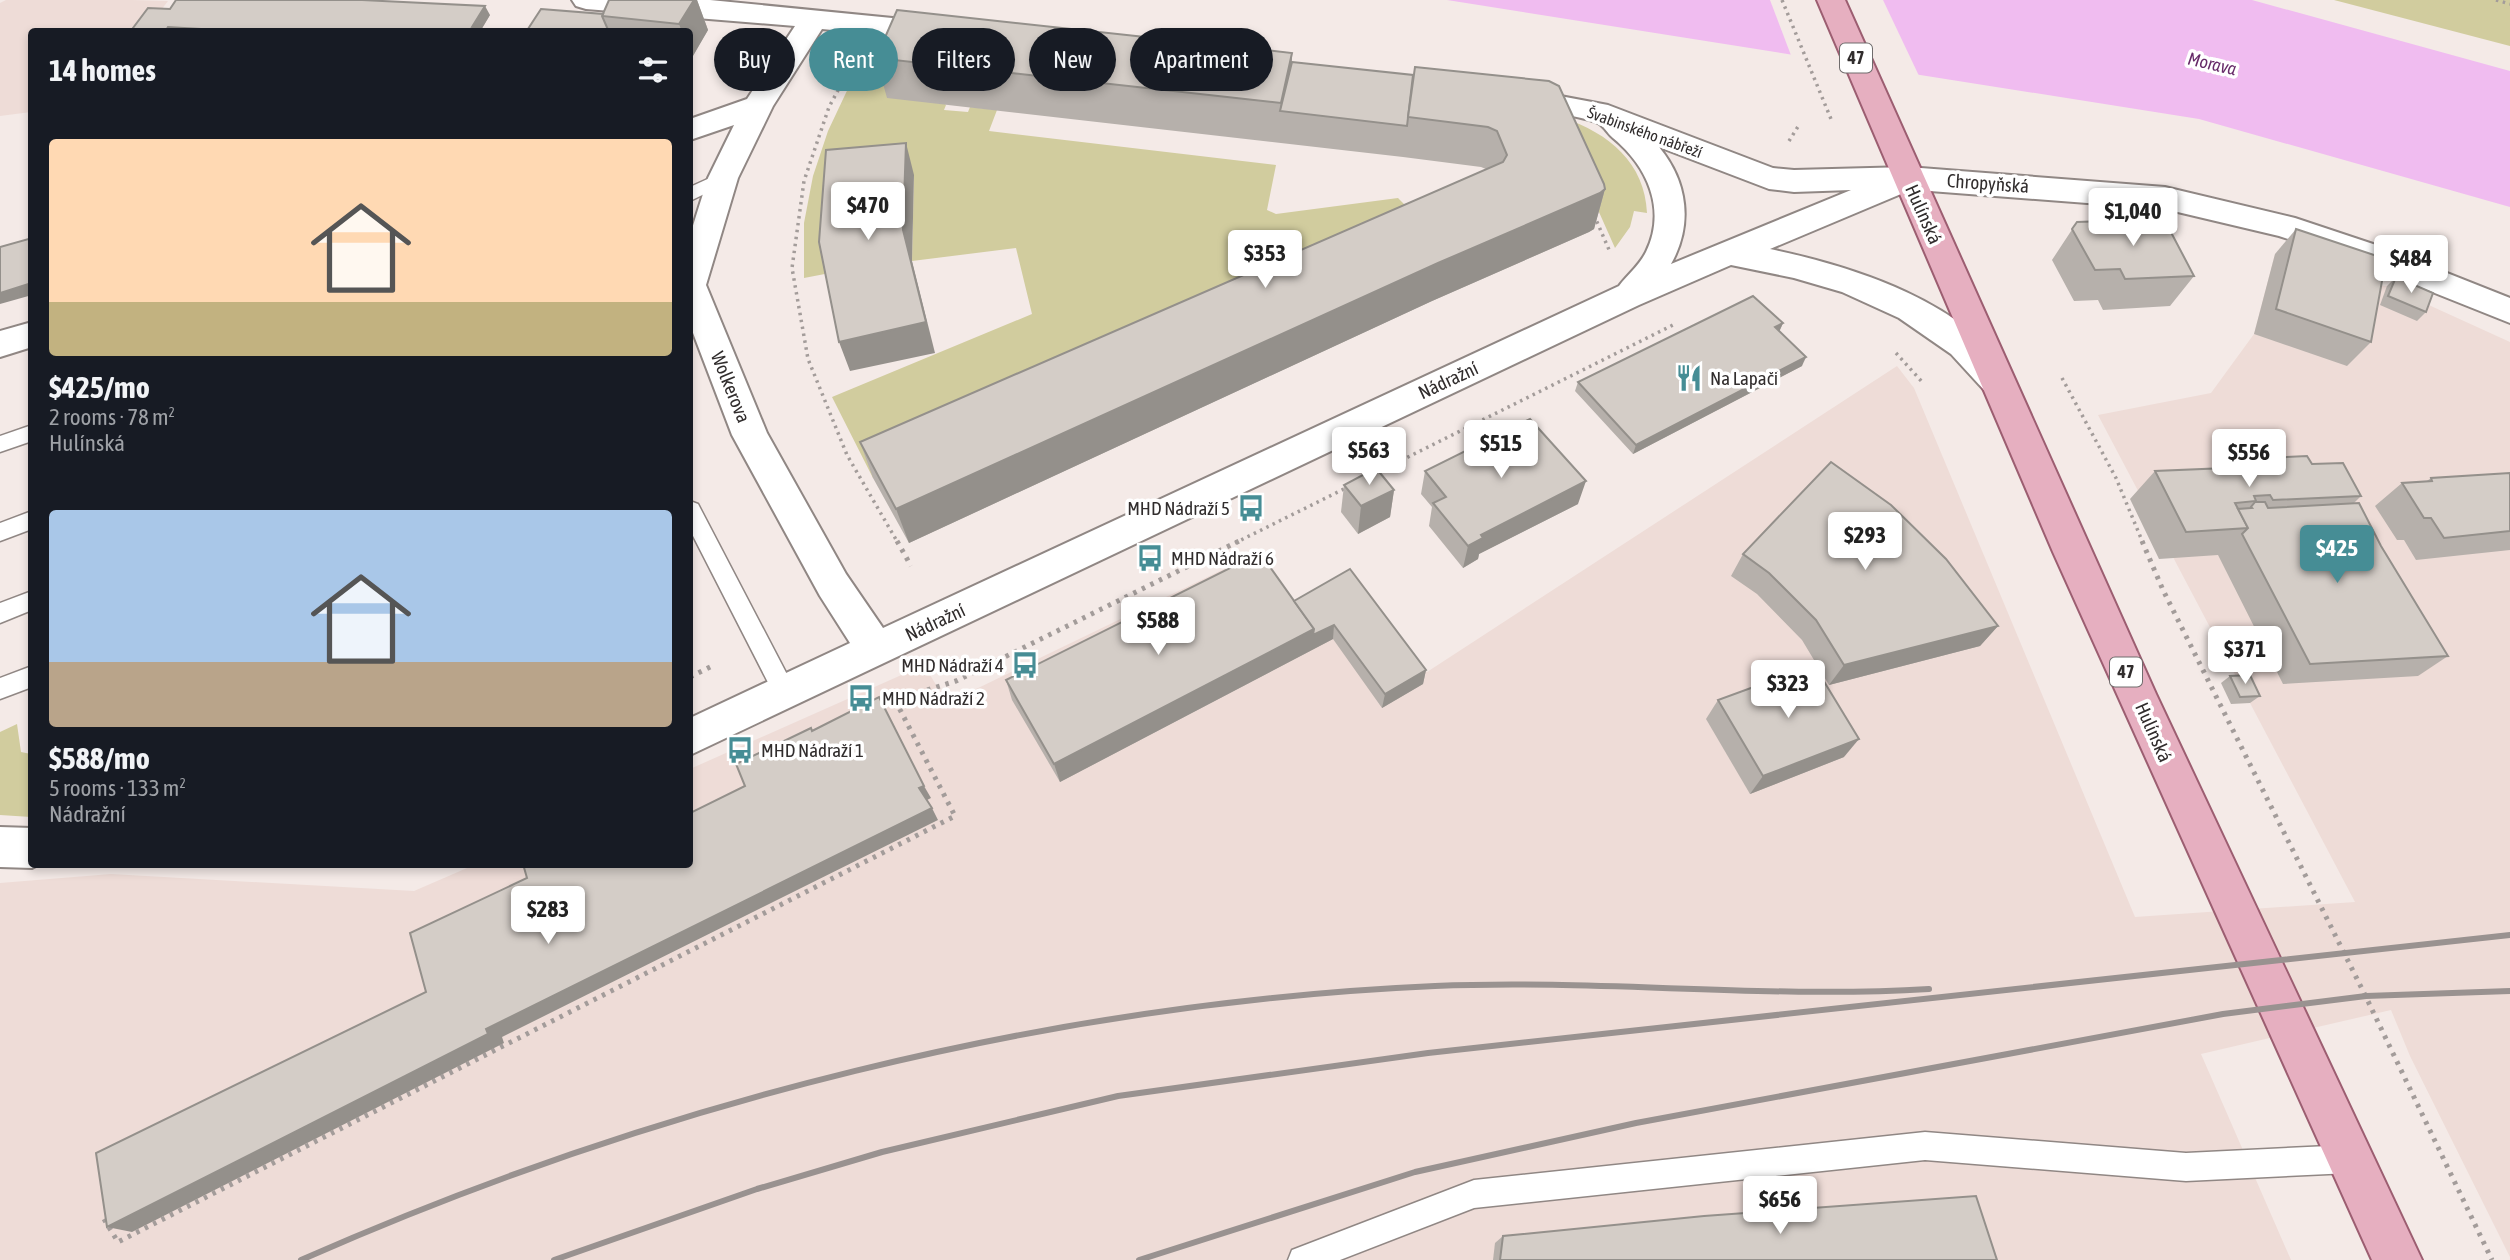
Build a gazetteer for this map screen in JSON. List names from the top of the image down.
{
  "streets": {
    "main road": ["47", "Hulínská"],
    "street": [
      "Švabinského nábřeží",
      "Chropyňská",
      "Nádražní",
      "Wolkerova"
    ]
  },
  "crossings": [
    ["Švabinského nábřeží", "Chropyňská"],
    ["Švabinského nábřeží", "Hulínská"],
    ["Švabinského nábřeží", "Nádražní"],
    ["Chropyňská", "Hulínská"],
    ["Chropyňská", "Nádražní"],
    ["Hulínská", "Nádražní"],
    ["Nádražní", "Wolkerova"]
  ],
  "water": ["Morava"],
  "places": {
    "restaurant": ["Na Lapači"],
    "bus stop": [
      "MHD Nádraží 5",
      "MHD Nádraží 6",
      "MHD Nádraží 4",
      "MHD Nádraží 2",
      "MHD Nádraží 1"
    ]
  },
  "page": {
    "chip": [
      "Buy",
      "Rent",
      "Filters",
      "New",
      "Apartment"
    ],
    "heading": "14 homes",
    "list": [
      {
        "name": "$425/mo",
        "note": "2 rooms · 78 m² · Hulínská"
      },
      {
        "name": "$588/mo",
        "note": "5 rooms · 133 m² · Nádražní"
      }
    ],
    "price": [
      "$470",
      "$1,040",
      "$353",
      "$484",
      "$515",
      "$563",
      "$556",
      "$293",
      "$425",
      "$588",
      "$371",
      "$323",
      "$283",
      "$656"
    ]
  }
}
